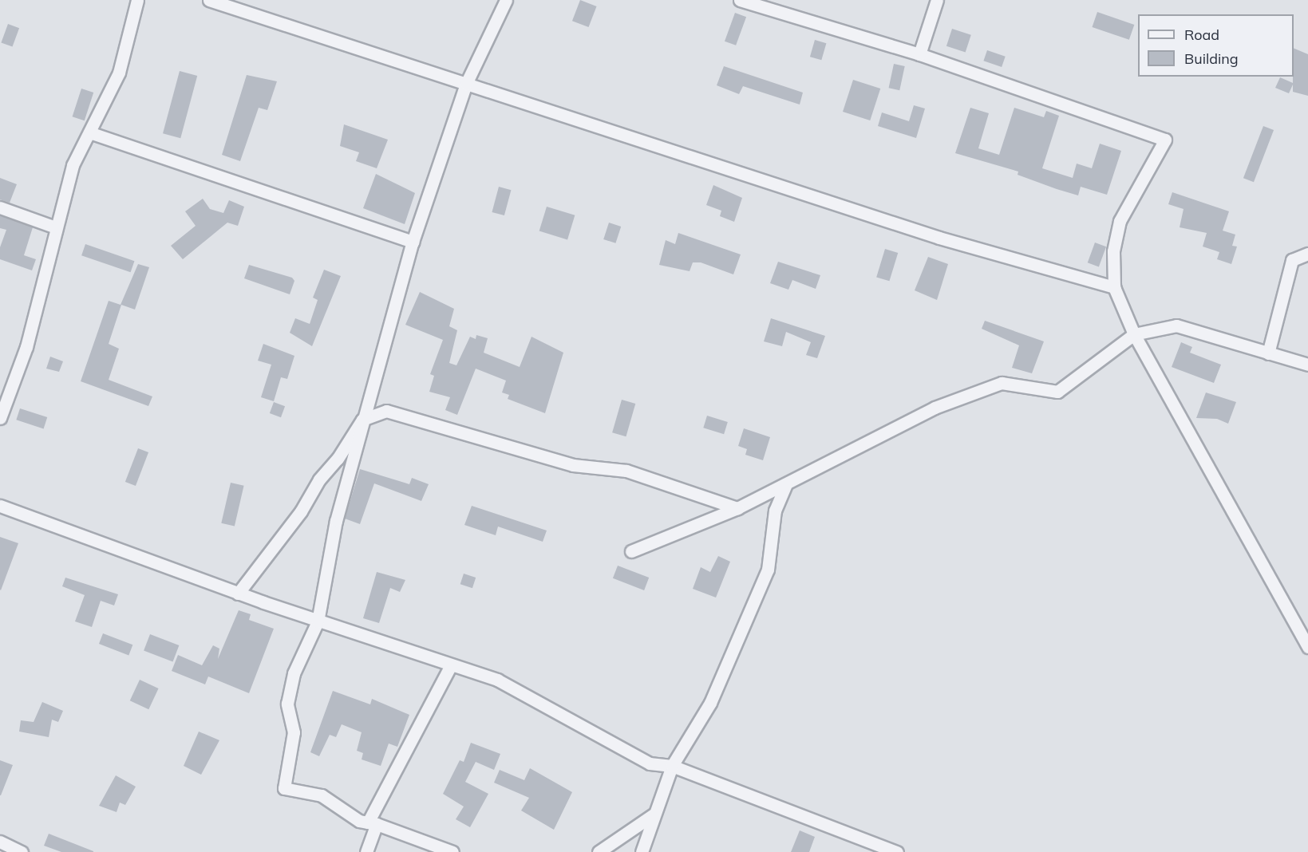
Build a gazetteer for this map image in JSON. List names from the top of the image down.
{
  "legend": ["Road", "Building"]
}
